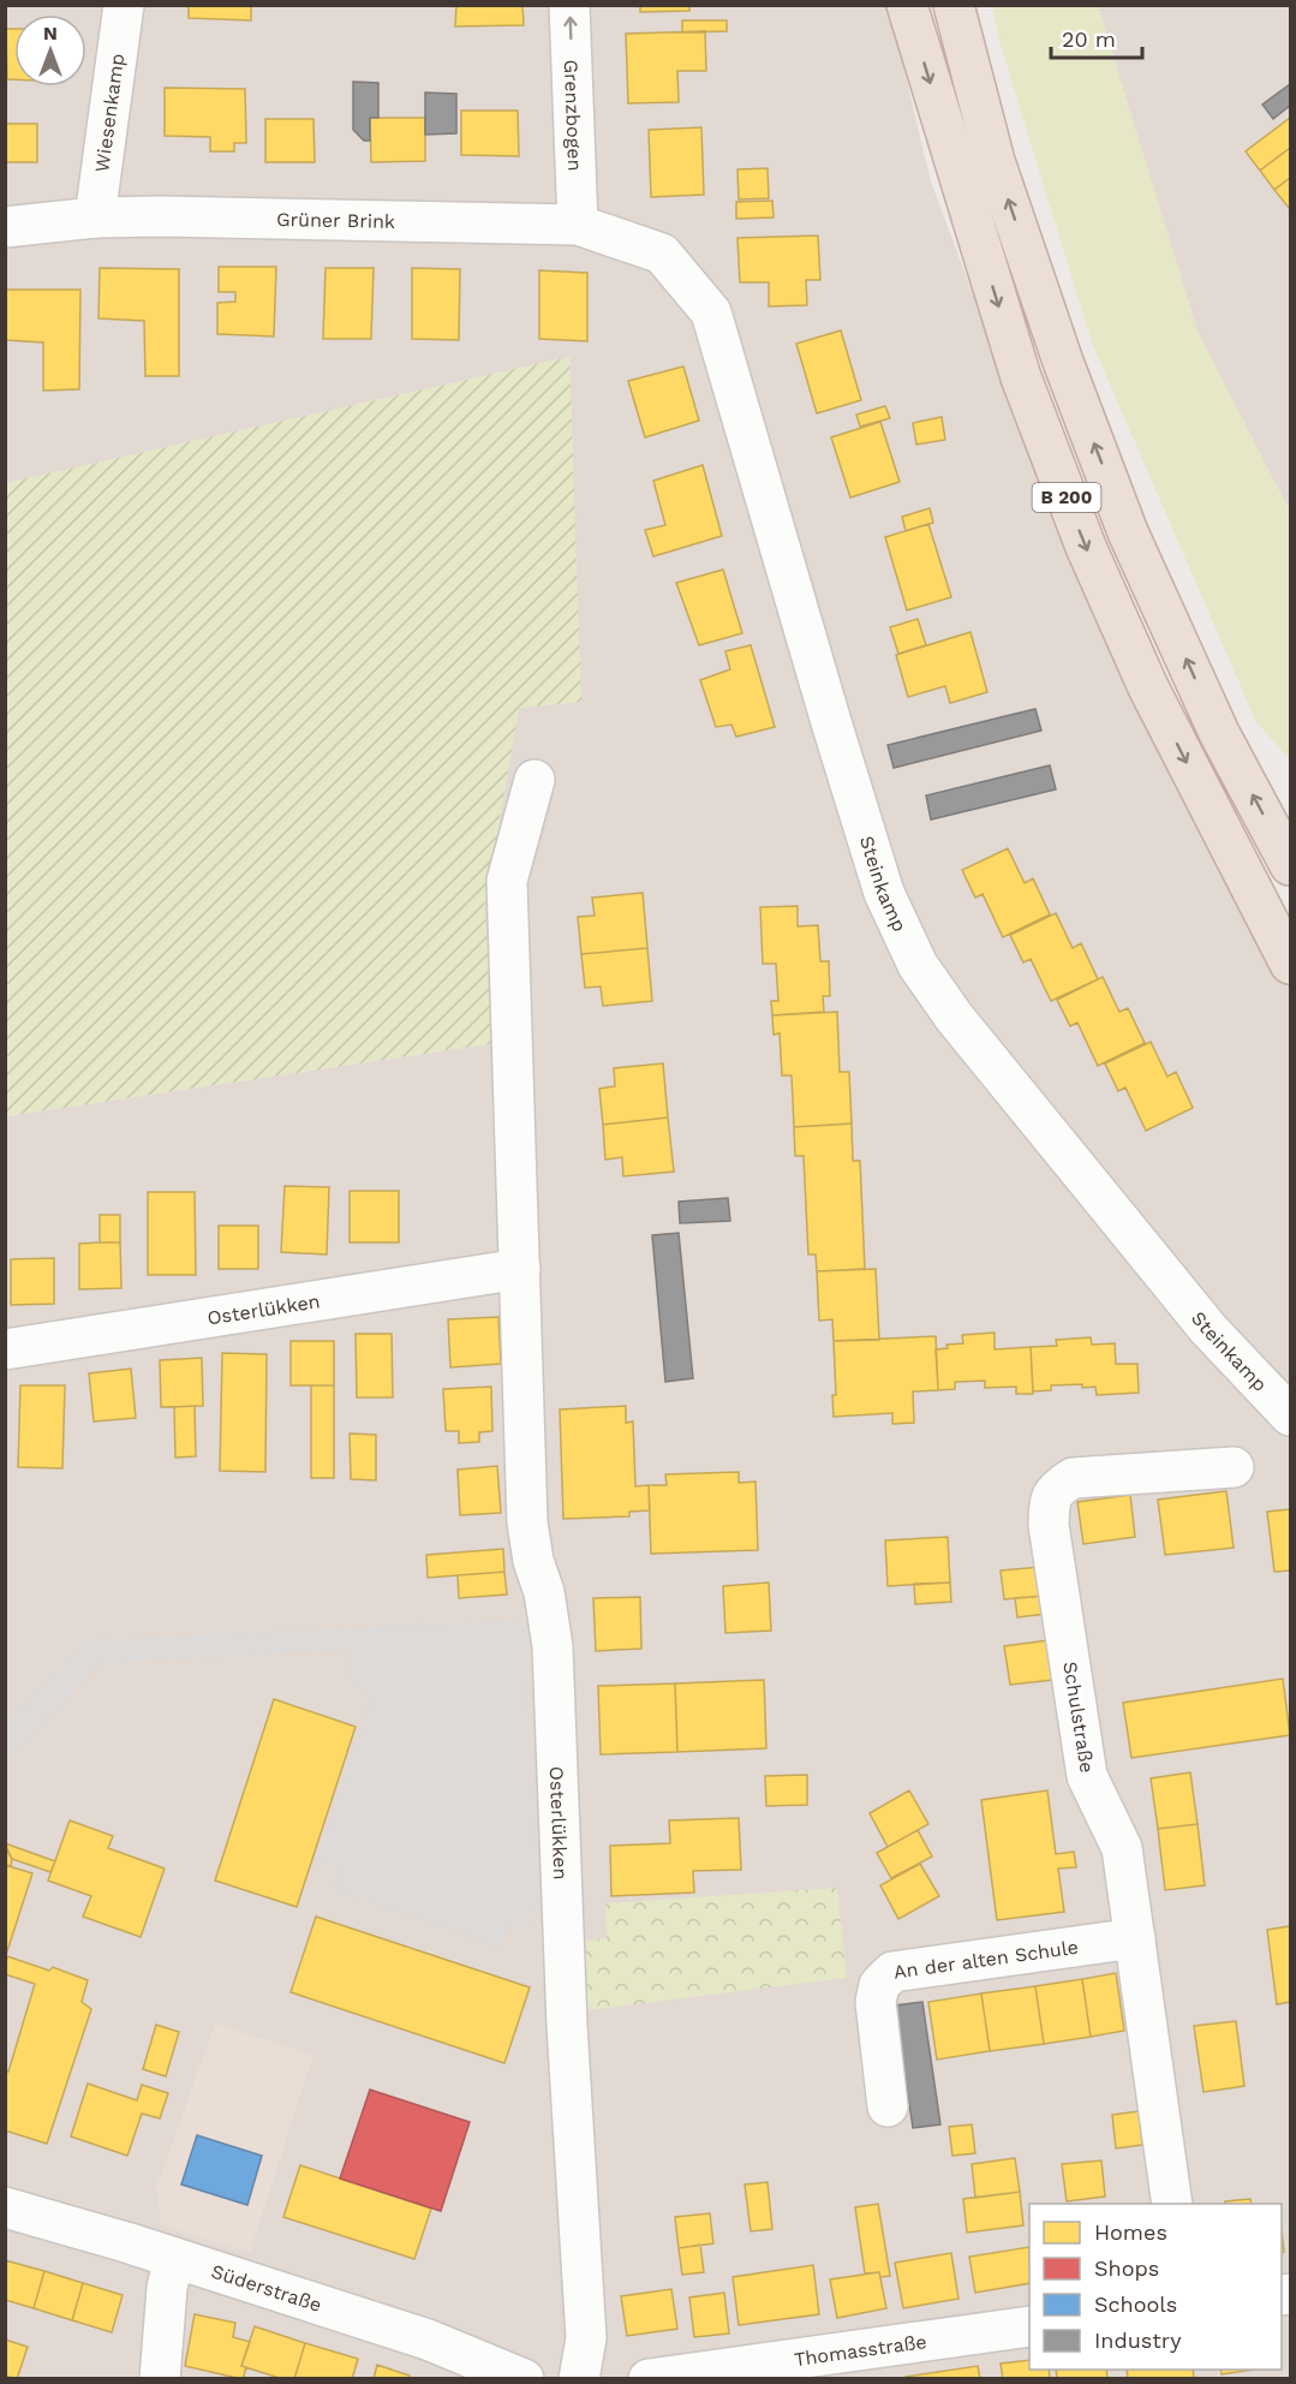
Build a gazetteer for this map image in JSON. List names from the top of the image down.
{
  "streets": {
    "highway": ["B 200"],
    "street": [
      "Wiesenkamp",
      "Grenzbogen",
      "Grüner Brink",
      "Steinkamp",
      "Osterlükken",
      "Schulstraße",
      "An der alten Schule",
      "Süderstraße",
      "Thomasstraße"
    ]
  },
  "crossings": [
    ["Wiesenkamp", "Grüner Brink"],
    ["Grenzbogen", "Grüner Brink"],
    ["Grüner Brink", "Steinkamp"],
    ["Schulstraße", "An der alten Schule"]
  ],
  "one_way": ["Grenzbogen"],
  "legend": [
    "Homes",
    "Shops",
    "Schools",
    "Industry"
  ],
  "scale_bar": "20 m",
  "north": "top"
}
